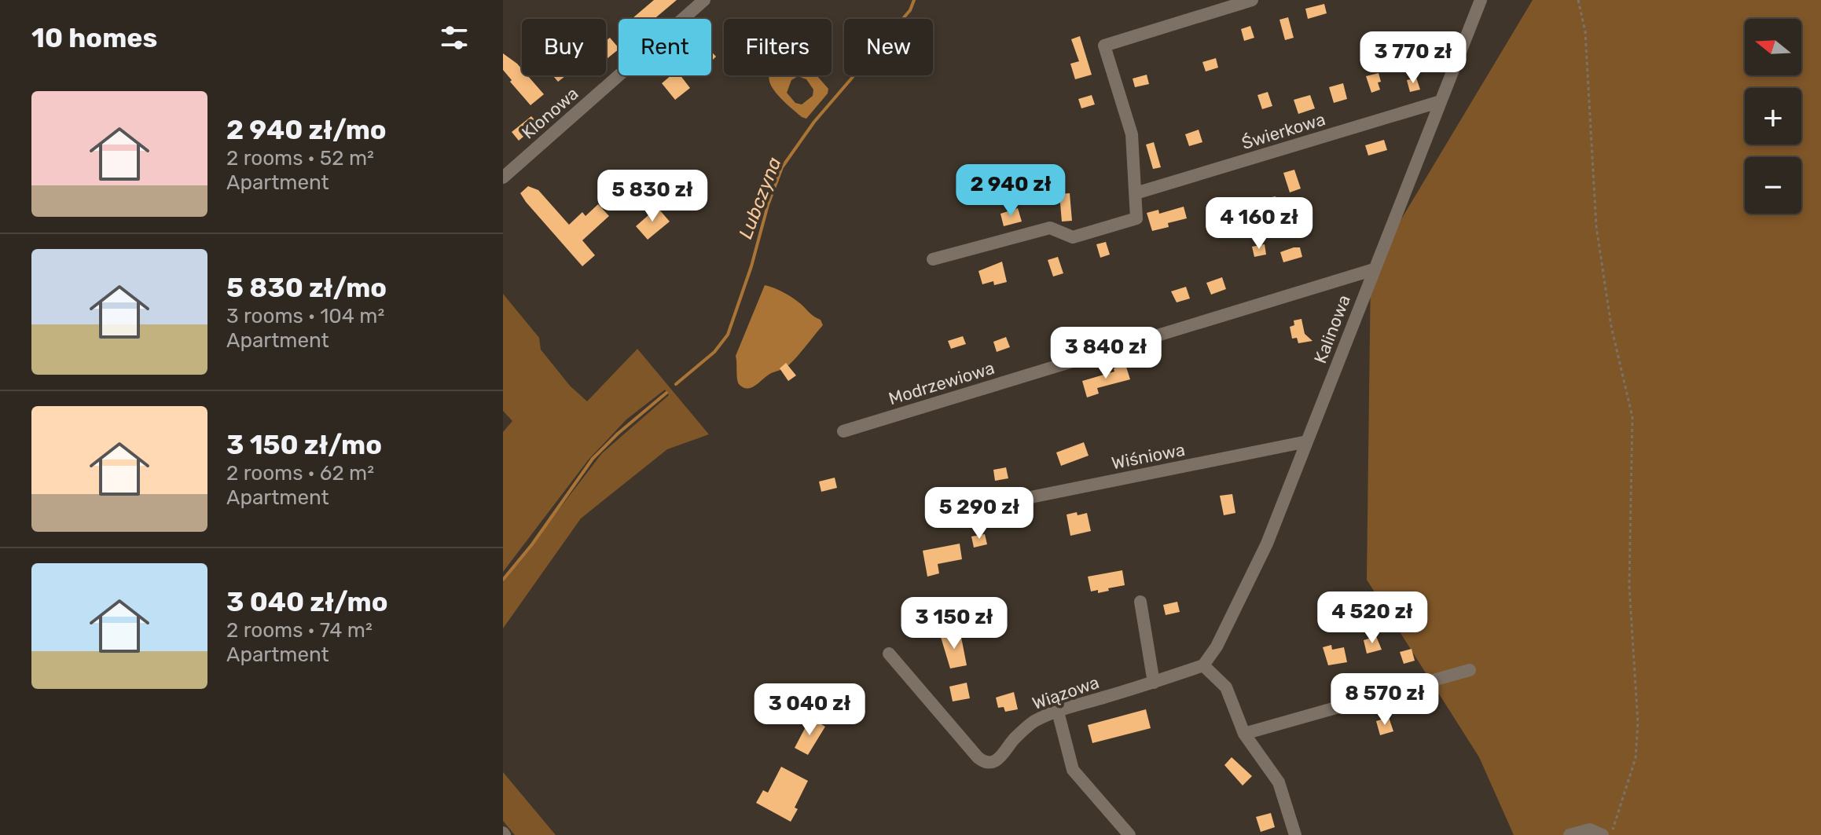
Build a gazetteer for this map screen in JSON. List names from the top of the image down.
{
  "streets": {
    "street": [
      "Klonowa",
      "Świerkowa",
      "Kalinowa",
      "Modrzewiowa",
      "Wiśniowa",
      "Wiązowa"
    ]
  },
  "crossings": [
    ["Świerkowa", "Kalinowa"],
    ["Kalinowa", "Modrzewiowa"],
    ["Kalinowa", "Wiśniowa"],
    ["Kalinowa", "Wiązowa"]
  ],
  "water": ["Lubczyna"],
  "north": "left",
  "page": {
    "heading": "10 homes",
    "map_buttons": ["+", "−"],
    "chip": [
      "Buy",
      "Rent",
      "Filters",
      "New"
    ],
    "price": [
      "3 770 zł",
      "2 940 zł",
      "5 830 zł",
      "4 160 zł",
      "3 840 zł",
      "5 290 zł",
      "4 520 zł",
      "3 150 zł",
      "8 570 zł",
      "3 040 zł"
    ],
    "list": [
      {
        "name": "2 940 zł/mo",
        "note": "2 rooms · 52 m² · Apartment"
      },
      {
        "name": "5 830 zł/mo",
        "note": "3 rooms · 104 m² · Apartment"
      },
      {
        "name": "3 150 zł/mo",
        "note": "2 rooms · 62 m² · Apartment"
      },
      {
        "name": "3 040 zł/mo",
        "note": "2 rooms · 74 m² · Apartment"
      }
    ]
  }
}
